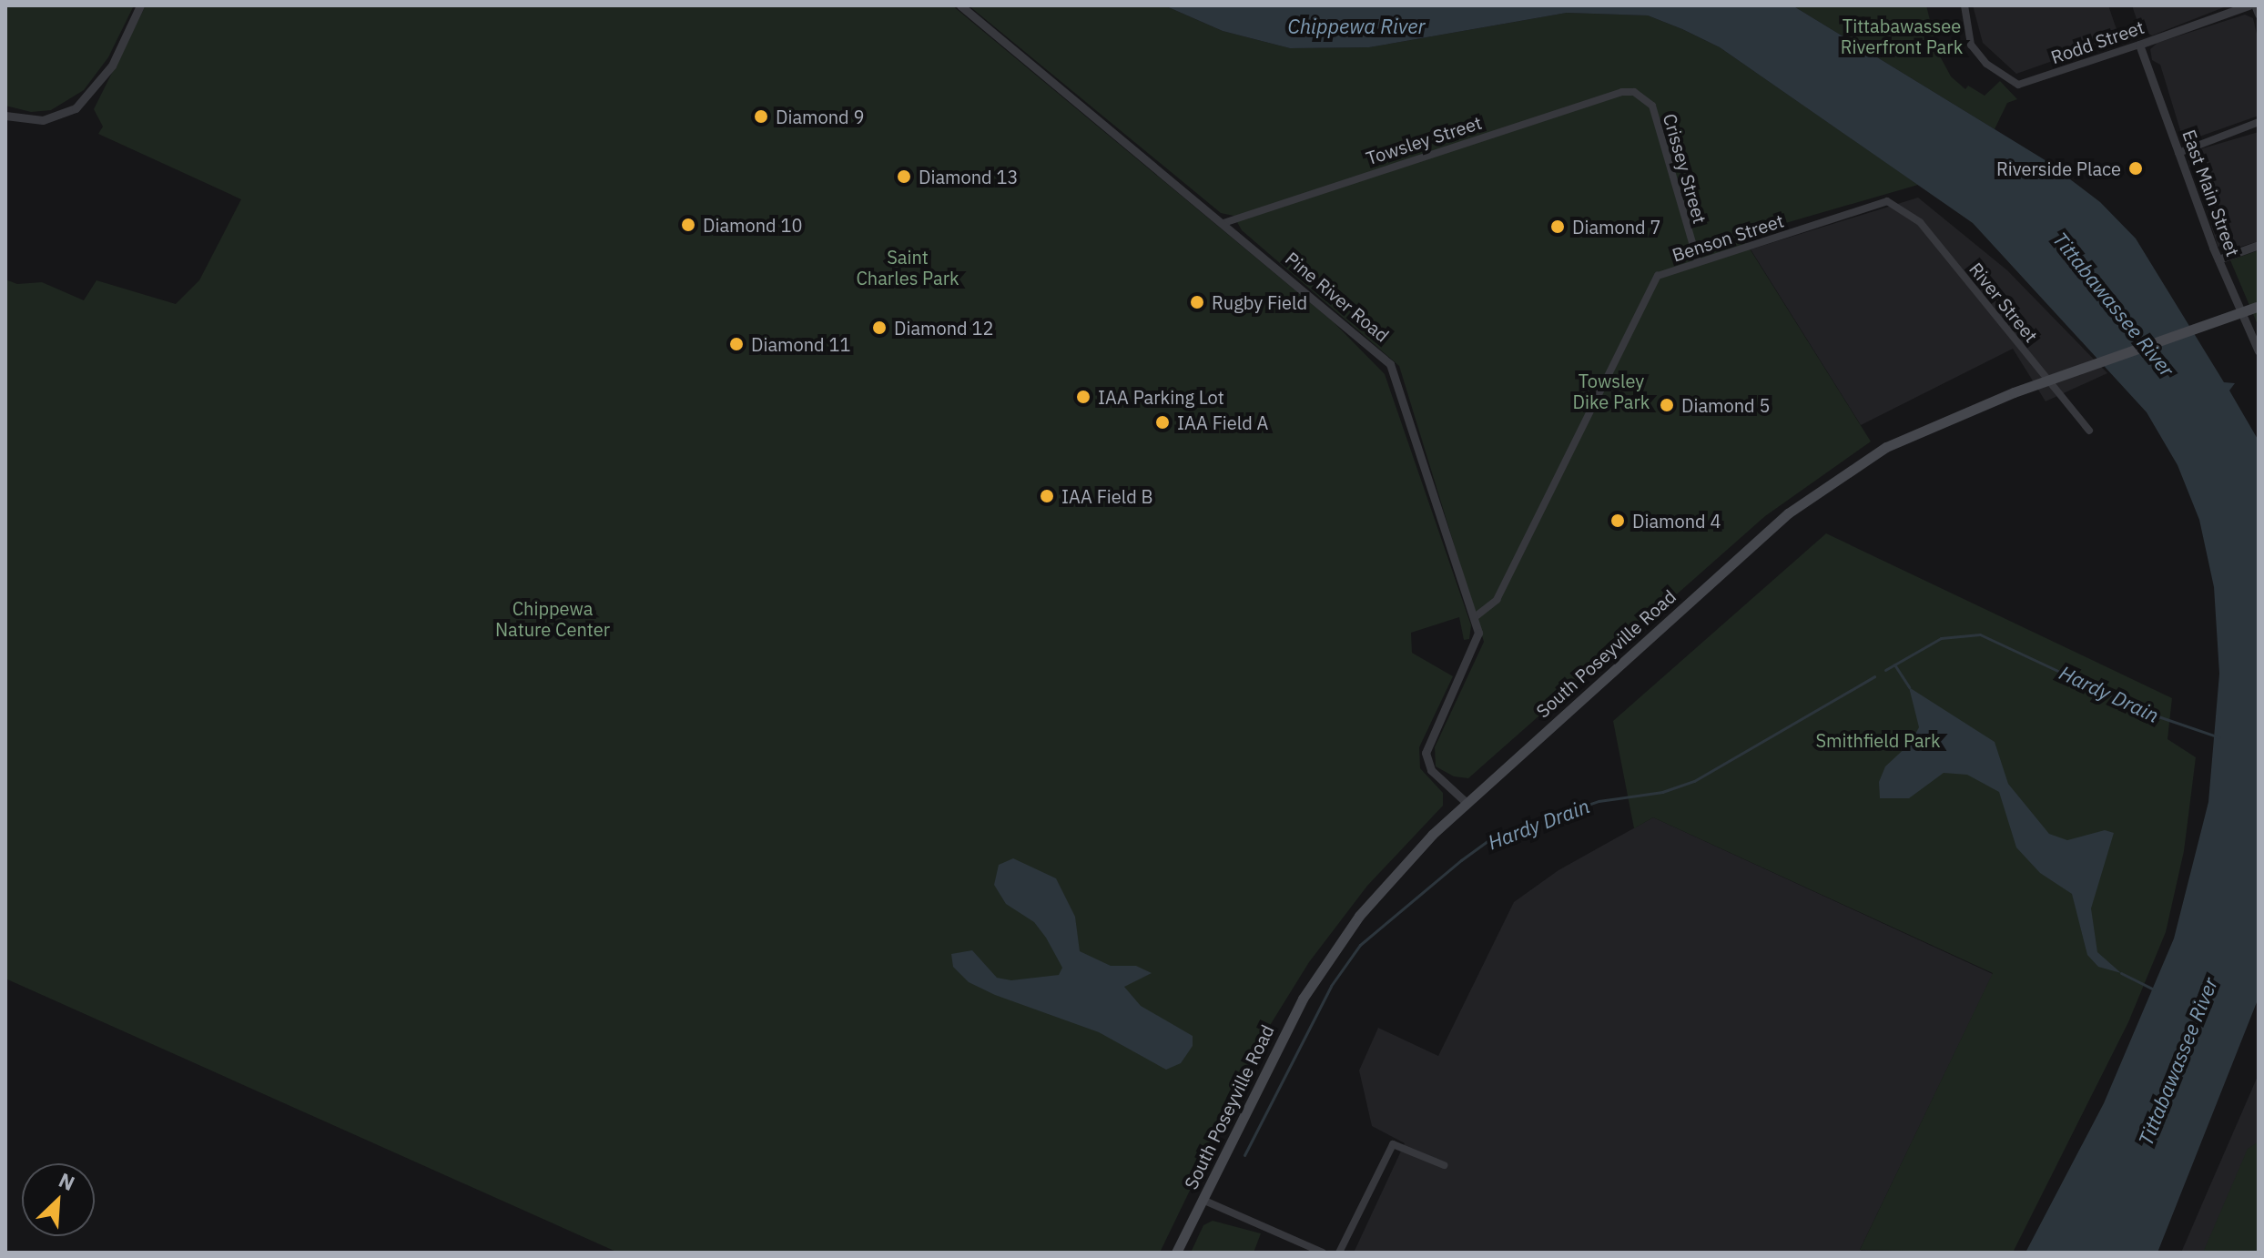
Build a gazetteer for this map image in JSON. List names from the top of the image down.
{
  "streets": {
    "main road": ["South Poseyville Road"],
    "street": [
      "Rodd Street",
      "Towsley Street",
      "Crissey Street",
      "East Main Street",
      "Benson Street",
      "Pine River Road",
      "River Street"
    ]
  },
  "crossings": [
    ["Rodd Street", "East Main Street"],
    ["Towsley Street", "Crissey Street"],
    ["Towsley Street", "Pine River Road"],
    ["Crissey Street", "Benson Street"],
    ["Benson Street", "Pine River Road"],
    ["Benson Street", "River Street"],
    ["Pine River Road", "South Poseyville Road"]
  ],
  "water": ["Chippewa River", "Tittabawassee River", "Hardy Drain"],
  "parks": [
    "Tittabawassee Riverfront Park",
    "Saint Charles Park",
    "Towsley Dike Park",
    "Chippewa Nature Center",
    "Smithfield Park"
  ],
  "places": [
    "Diamond 9",
    "Riverside Place",
    "Diamond 13",
    "Diamond 10",
    "Diamond 7",
    "Rugby Field",
    "Diamond 12",
    "Diamond 11",
    "IAA Parking Lot",
    "Diamond 5",
    "IAA Field A",
    "IAA Field B",
    "Diamond 4"
  ],
  "north": "top right"
}
